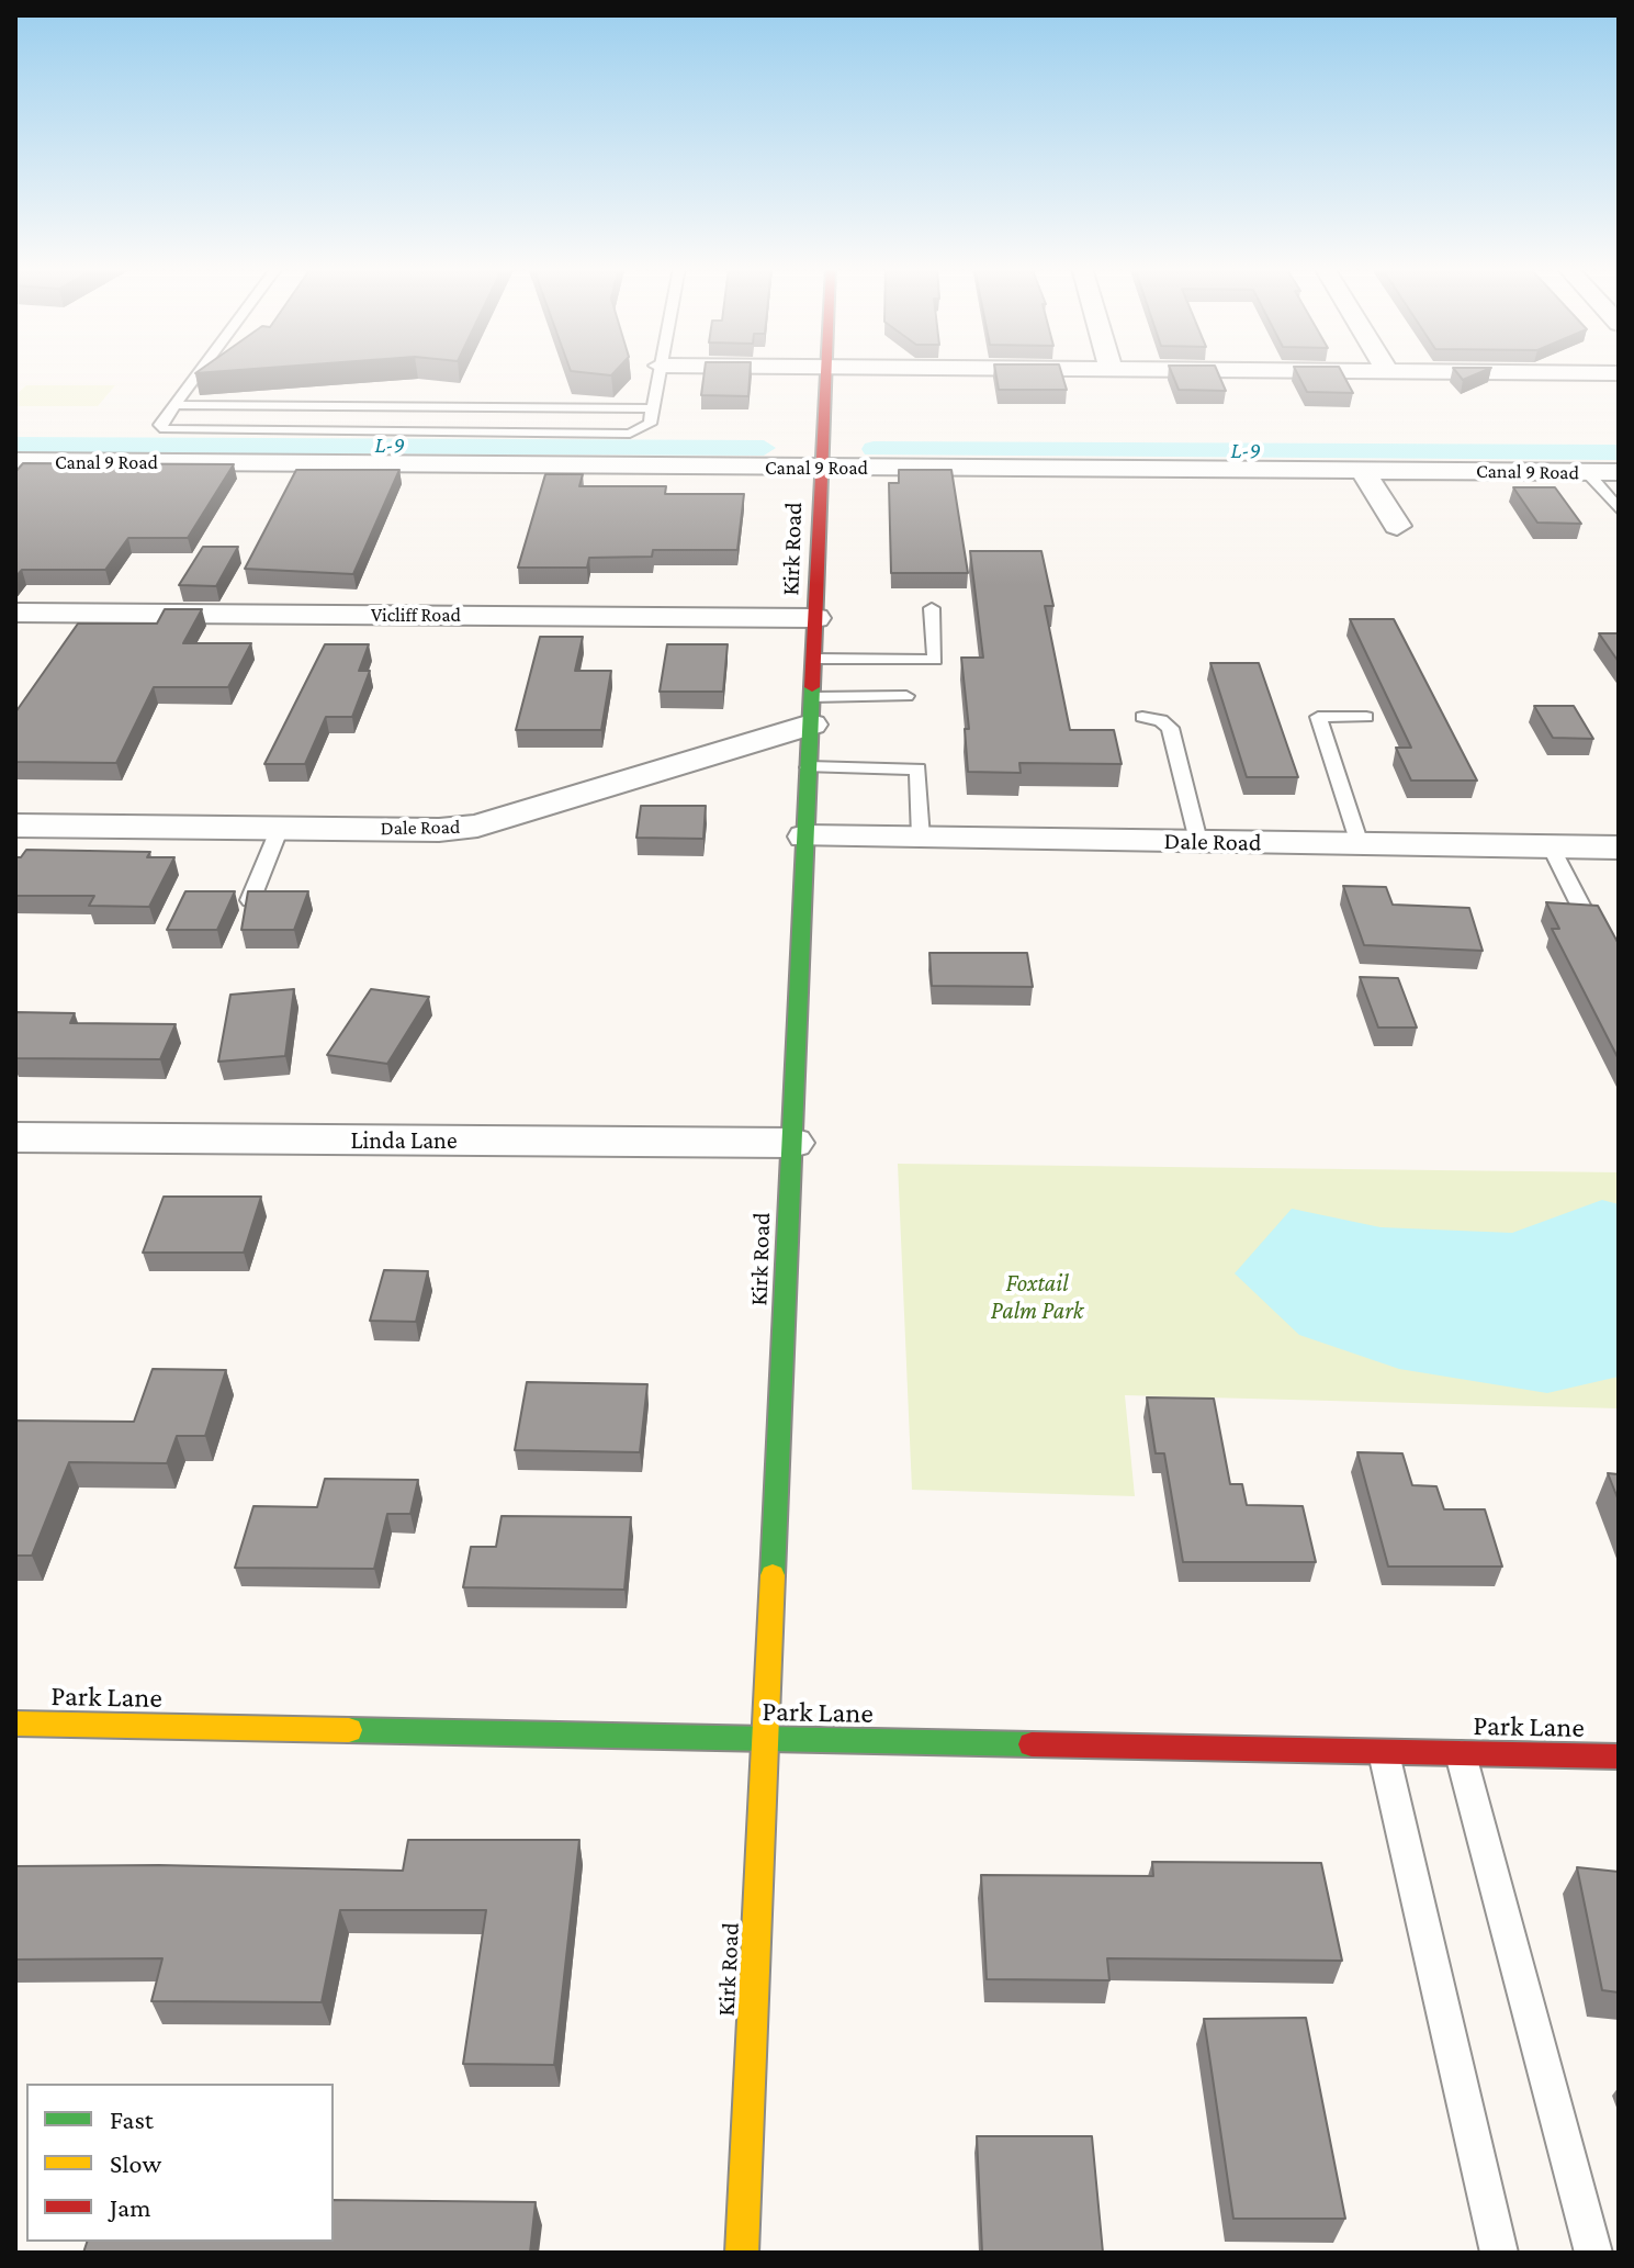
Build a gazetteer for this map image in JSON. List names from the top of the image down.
{
  "streets": {
    "street": [
      "Canal 9 Road",
      "Kirk Road",
      "Vicliff Road",
      "Dale Road",
      "Linda Lane",
      "Park Lane"
    ]
  },
  "crossings": [
    ["Canal 9 Road", "Kirk Road"],
    ["Kirk Road", "Vicliff Road"],
    ["Kirk Road", "Dale Road"],
    ["Kirk Road", "Linda Lane"],
    ["Kirk Road", "Park Lane"]
  ],
  "water": ["L-9"],
  "parks": ["Foxtail Palm Park"],
  "legend": ["Fast", "Slow", "Jam"]
}
